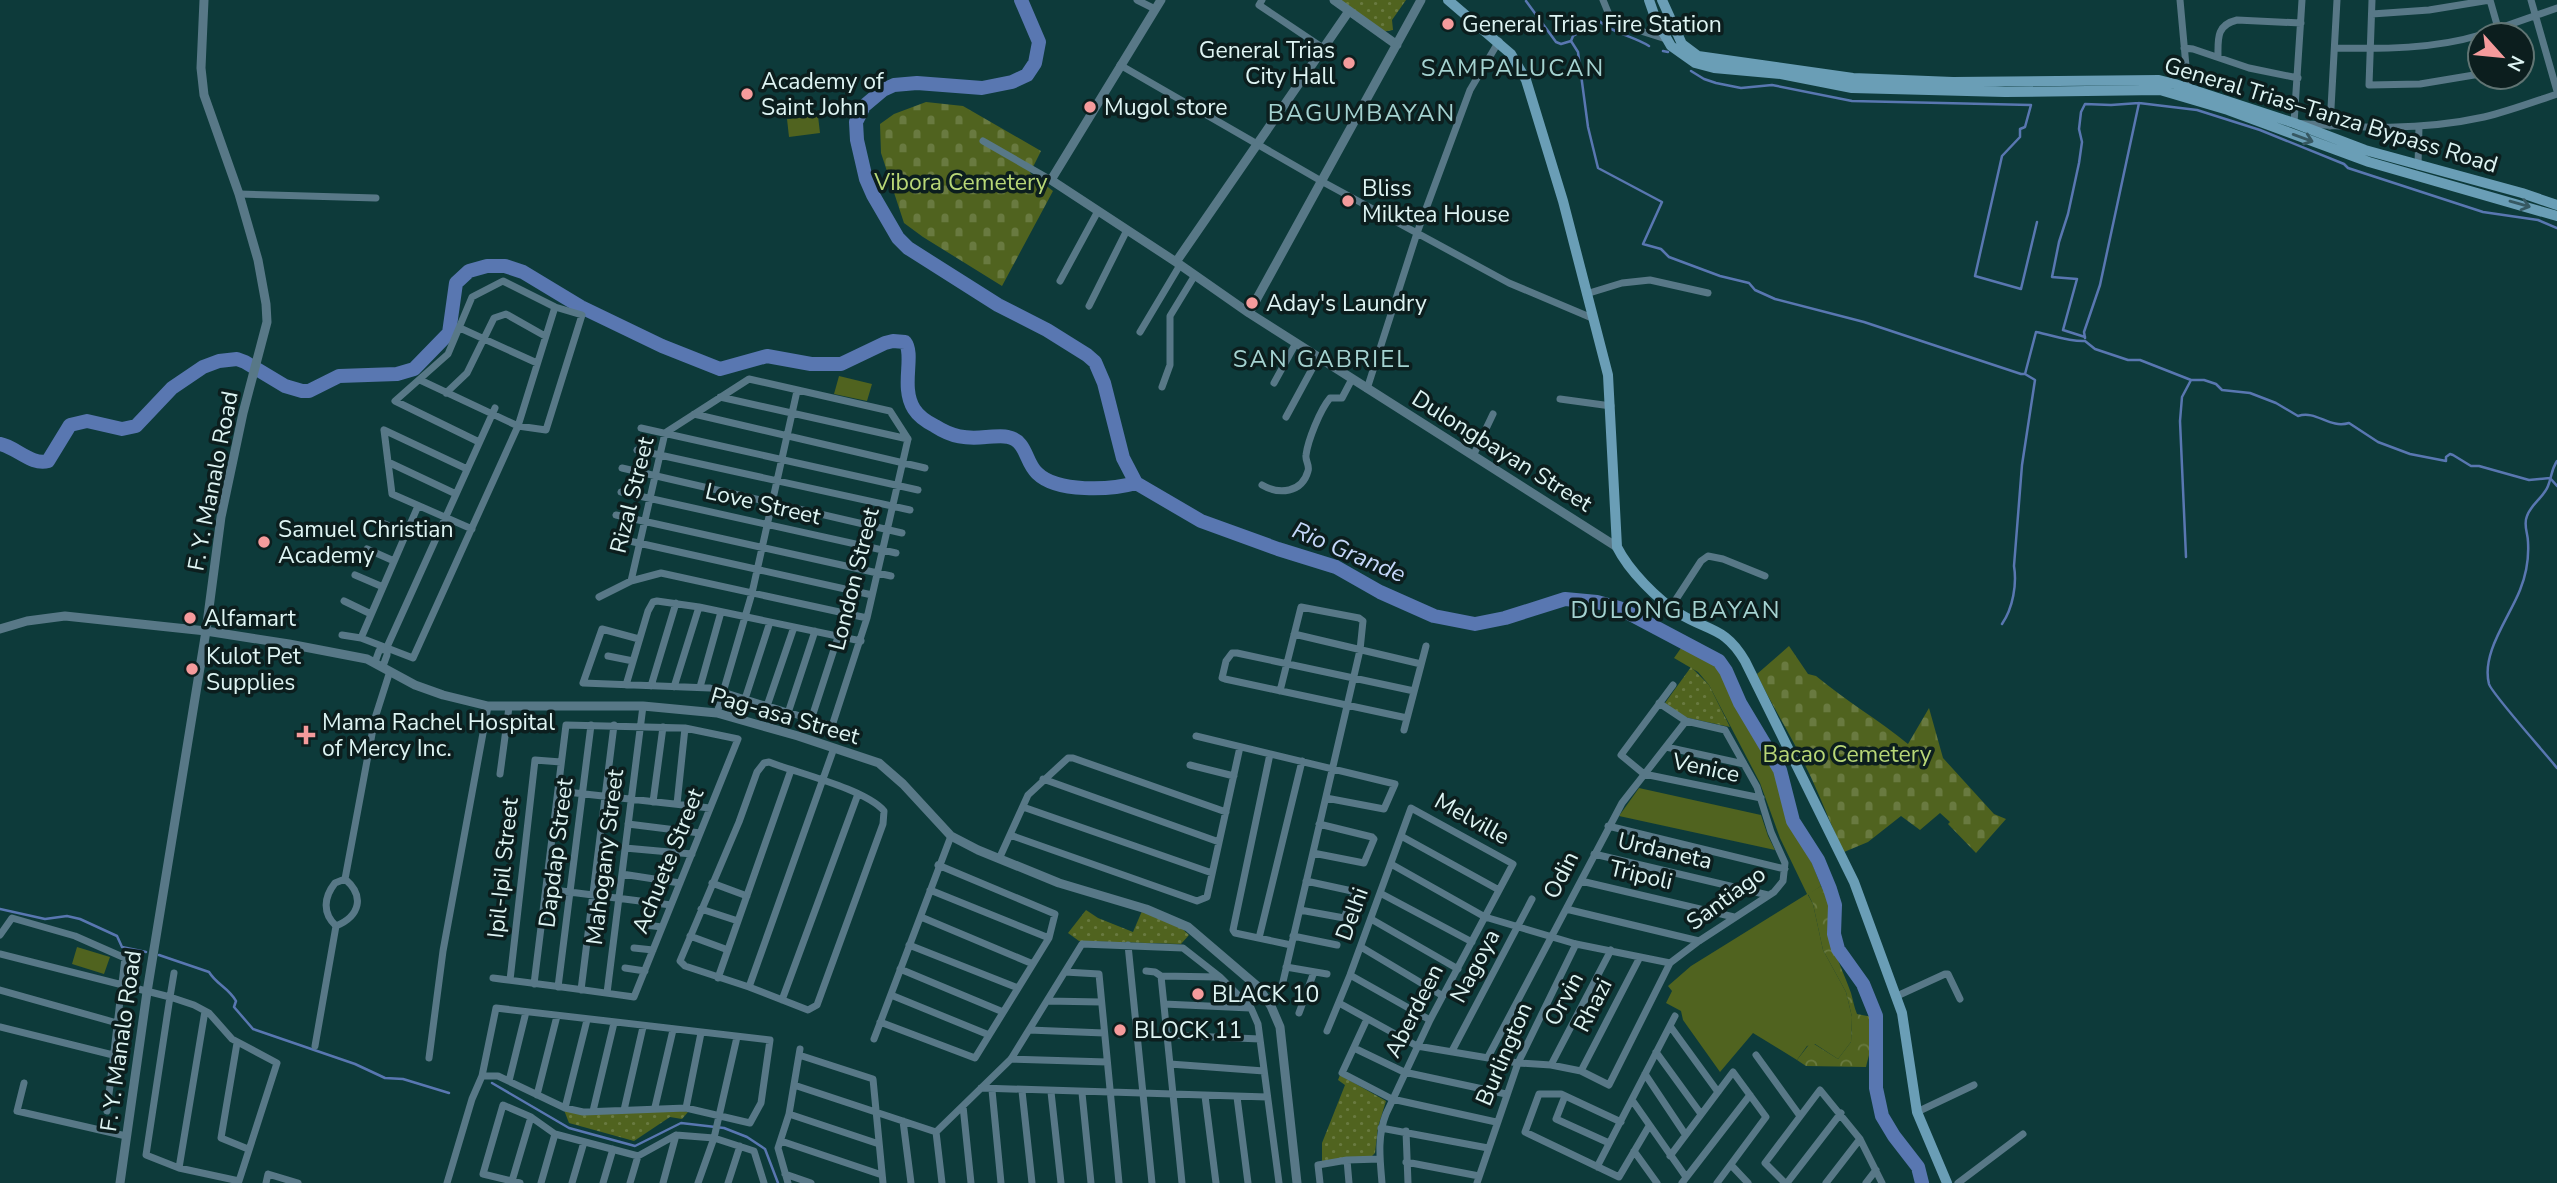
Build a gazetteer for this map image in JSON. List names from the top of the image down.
{
  "streets": {
    "main road": ["General Trias–Tanza Bypass Road"],
    "street": [
      "Dulongbayan Street",
      "F. Y. Manalo Road",
      "Rizal Street",
      "Love Street",
      "London Street",
      "Pag-asa Street",
      "Venice",
      "Melville",
      "Urdaneta",
      "Dapdap Street",
      "Mahogany Street",
      "Achuete Street",
      "Ipil-Ipil Street",
      "Odin",
      "Tripoli",
      "Santiago",
      "Delhi",
      "Nagoya",
      "Orvin",
      "Rhazi",
      "Aberdeen",
      "Burlington"
    ]
  },
  "crossings": [
    ["F. Y. Manalo Road", "Pag-asa Street"],
    ["Rizal Street", "Love Street"],
    ["Love Street", "London Street"],
    ["Pag-asa Street", "Mahogany Street"],
    ["Venice", "Odin"],
    ["Venice", "Santiago"],
    ["Melville", "Delhi"],
    ["Melville", "Aberdeen"],
    ["Urdaneta", "Odin"],
    ["Urdaneta", "Santiago"],
    ["Mahogany Street", "Achuete Street"],
    ["Odin", "Tripoli"],
    ["Odin", "Santiago"],
    ["Tripoli", "Santiago"],
    ["Santiago", "Rhazi"]
  ],
  "districts": [
    "SAMPALUCAN",
    "BAGUMBAYAN",
    "SAN GABRIEL",
    "DULONG BAYAN"
  ],
  "water": ["Rio Grande"],
  "parks": ["Vibora Cemetery", "Bacao Cemetery"],
  "places": {
    "other": [
      "General Trias Fire Station",
      "General Trias City Hall",
      "Academy of Saint John",
      "Mugol store",
      "Bliss Milktea House",
      "Aday's Laundry",
      "Samuel Christian Academy",
      "Alfamart",
      "Kulot Pet Supplies",
      "BLACK 10",
      "BLOCK 11"
    ],
    "health": ["Mama Rachel Hospital of Mercy Inc."]
  },
  "north": "bottom right"
}
